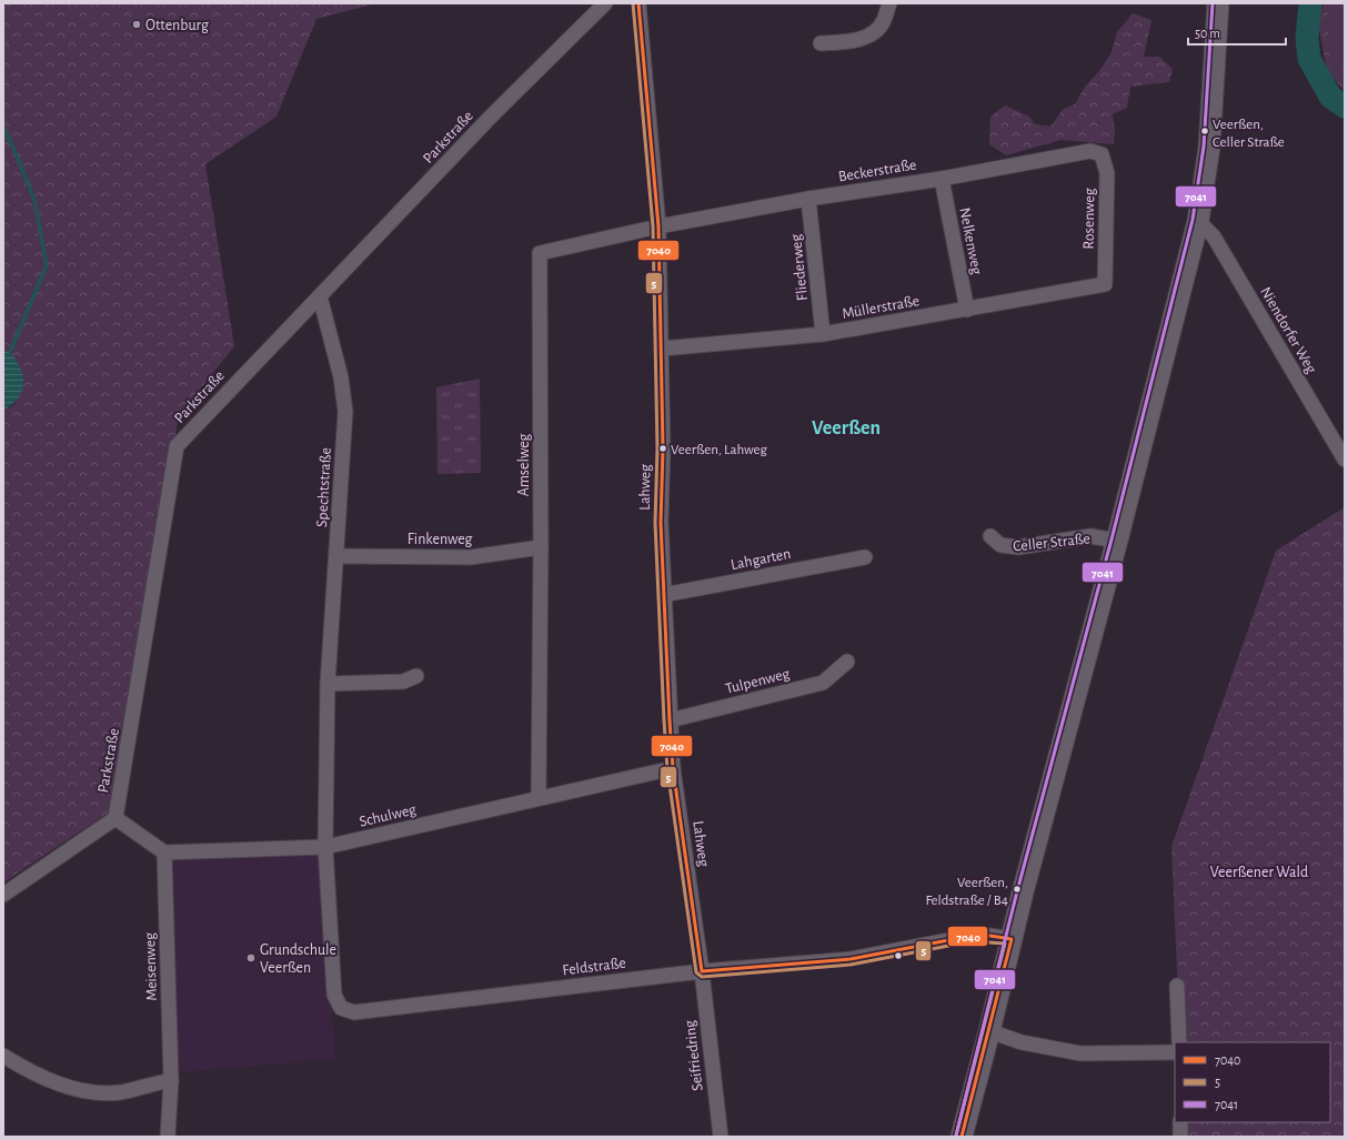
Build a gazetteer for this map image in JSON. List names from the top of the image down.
{
  "streets": {
    "street": [
      "Parkstraße",
      "Beckerstraße",
      "Rosenweg",
      "Nelkenweg",
      "Fliederweg",
      "Müllerstraße",
      "Niendorfer Weg",
      "Amselweg",
      "Spechtstraße",
      "Lahweg",
      "Finkenweg",
      "Celler Straße",
      "Lahgarten",
      "Tulpenweg",
      "Schulweg",
      "Feldstraße",
      "Meisenweg",
      "Seifriedring"
    ]
  },
  "crossings": [
    ["Parkstraße", "Spechtstraße"],
    ["Beckerstraße", "Rosenweg"],
    ["Beckerstraße", "Nelkenweg"],
    ["Beckerstraße", "Fliederweg"],
    ["Beckerstraße", "Amselweg"],
    ["Beckerstraße", "Lahweg"],
    ["Rosenweg", "Müllerstraße"],
    ["Nelkenweg", "Müllerstraße"],
    ["Fliederweg", "Müllerstraße"],
    ["Müllerstraße", "Lahweg"],
    ["Amselweg", "Lahweg"],
    ["Amselweg", "Finkenweg"],
    ["Amselweg", "Schulweg"],
    ["Spechtstraße", "Finkenweg"],
    ["Spechtstraße", "Schulweg"],
    ["Spechtstraße", "Feldstraße"],
    ["Lahweg", "Lahgarten"],
    ["Lahweg", "Tulpenweg"],
    ["Lahweg", "Schulweg"],
    ["Lahweg", "Feldstraße"],
    ["Lahweg", "Seifriedring"],
    ["Schulweg", "Feldstraße"],
    ["Schulweg", "Meisenweg"],
    ["Feldstraße", "Seifriedring"]
  ],
  "districts": ["Veerßen"],
  "parks": ["Veerßener Wald"],
  "places": [
    "Ottenburg",
    "Veerßen, Celler Straße",
    "Veerßen, Lahweg",
    "Veerßen, Feldstraße / B4",
    "Grundschule Veerßen"
  ],
  "lines": ["transit line 7040", "transit line 5", "transit line 7041"],
  "legend": ["7040", "5", "7041"],
  "scale_bar": "50 m"
}
